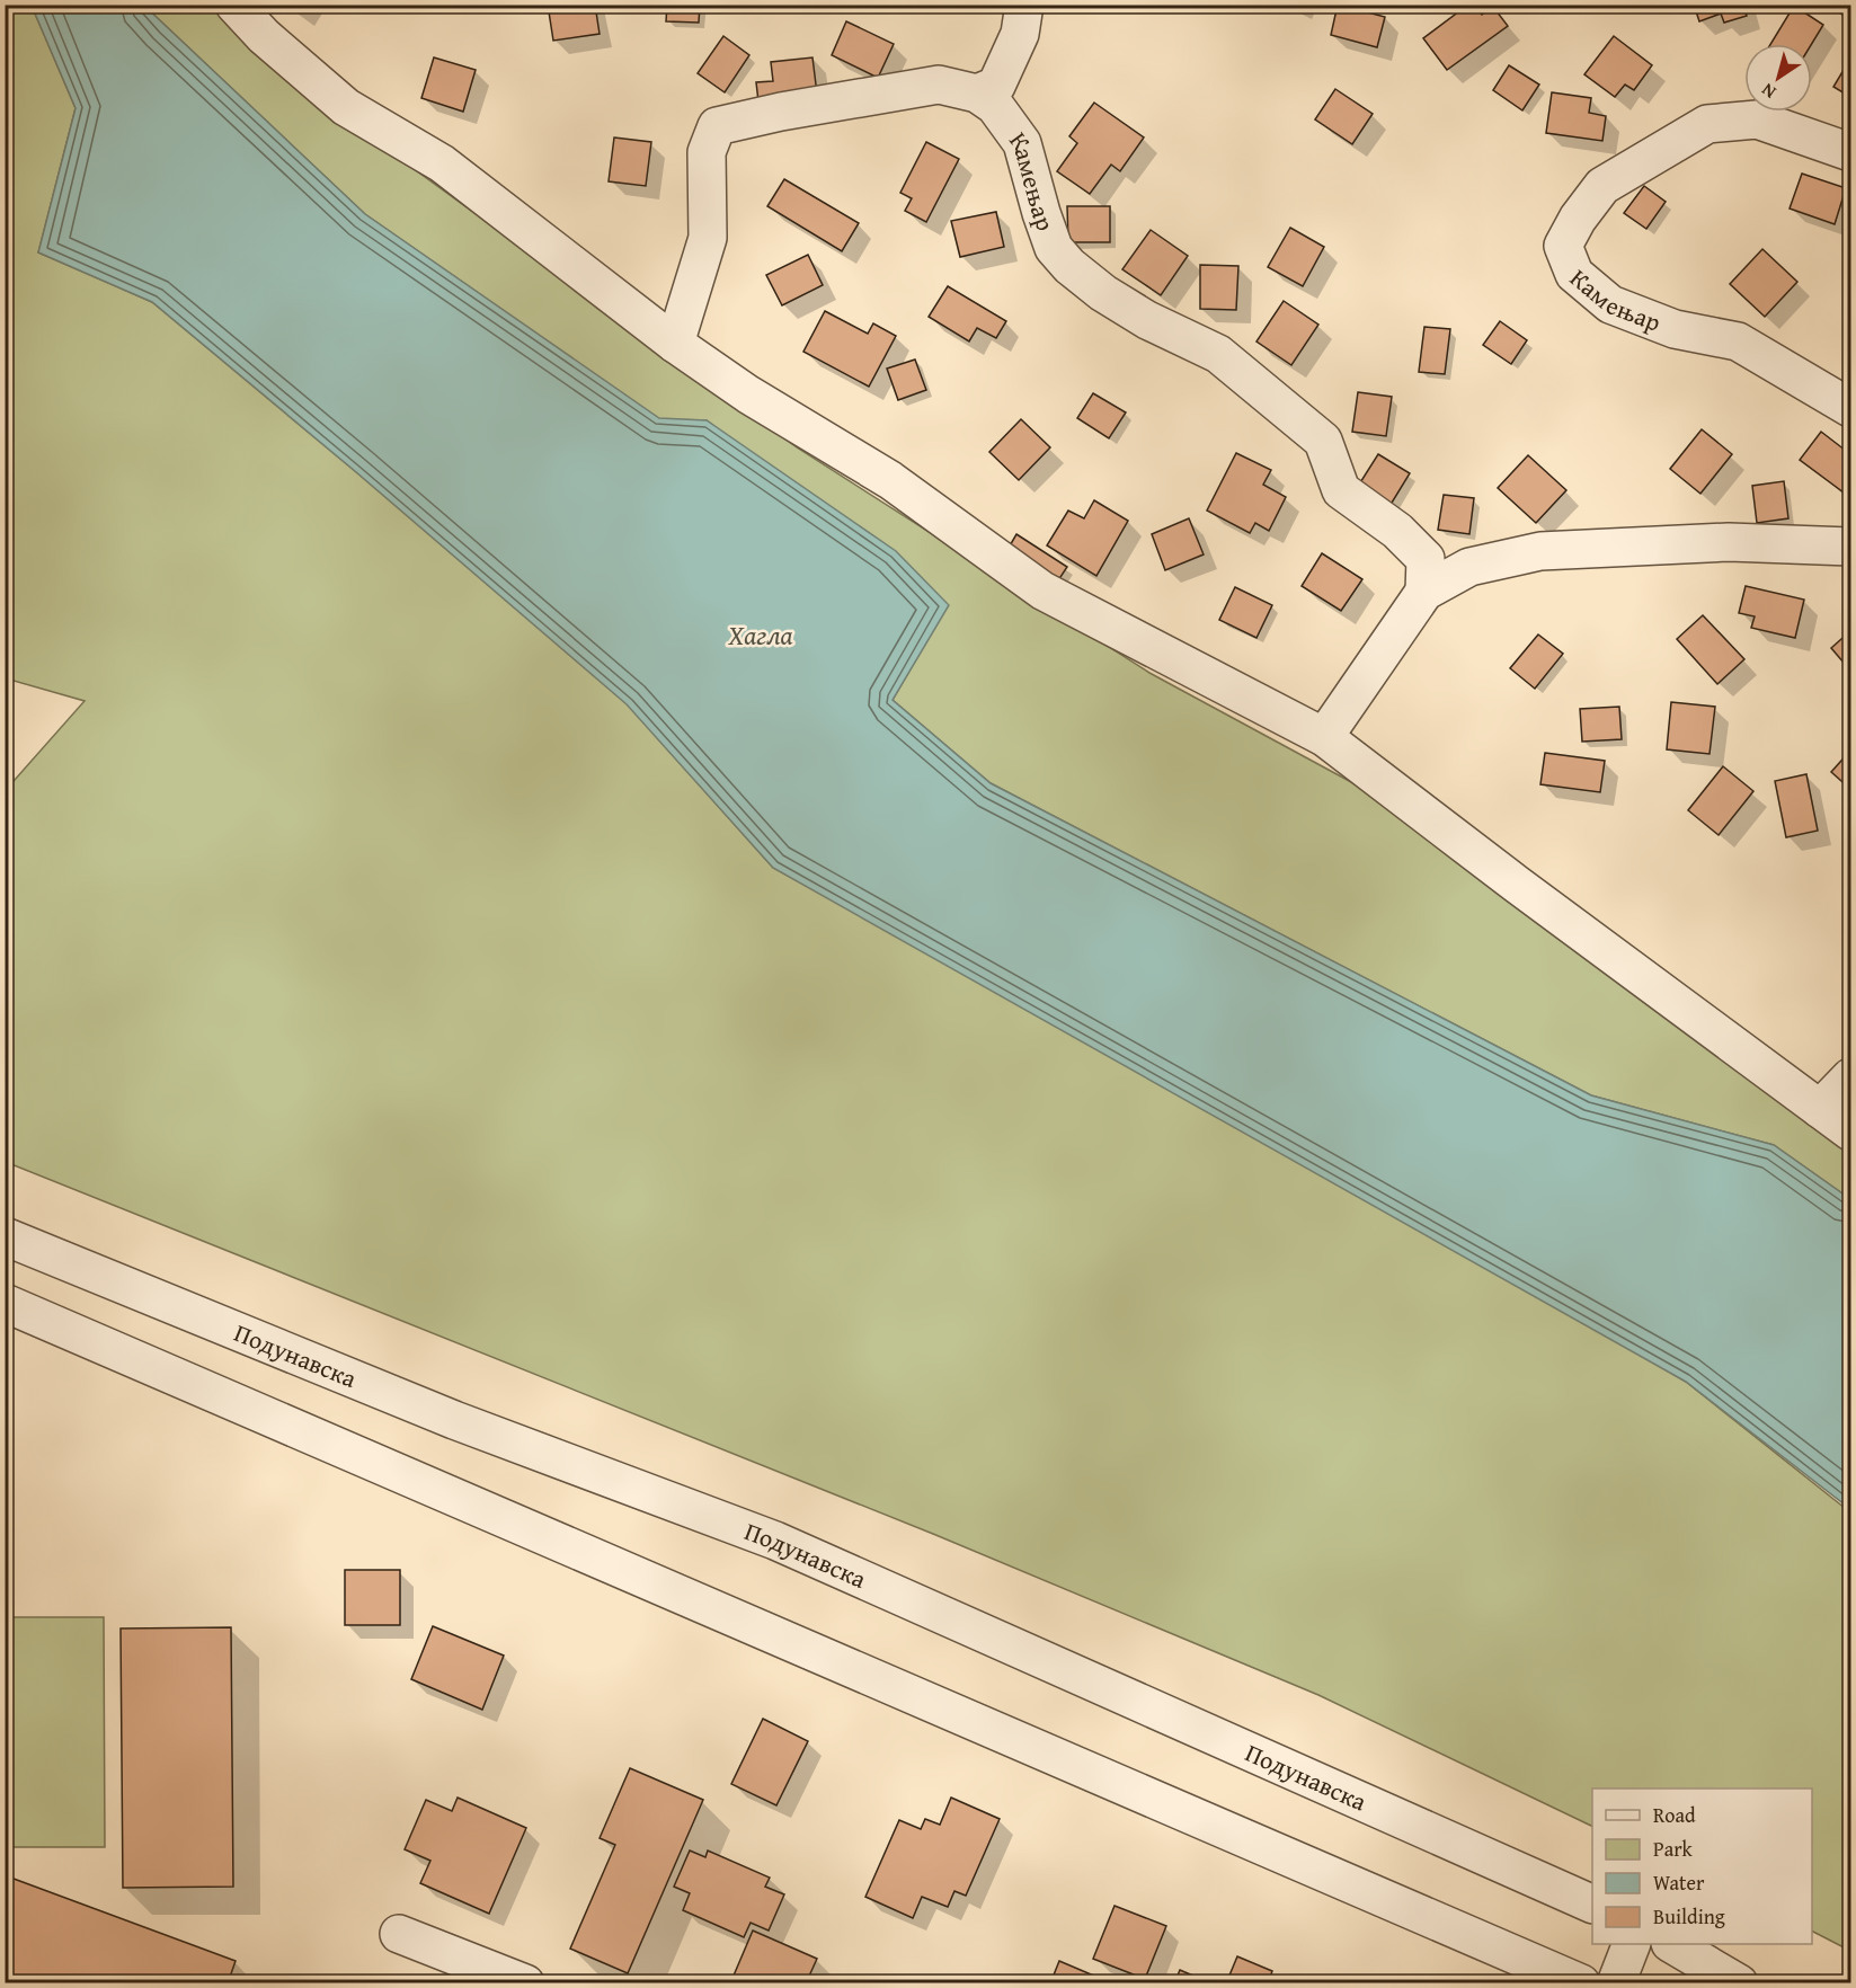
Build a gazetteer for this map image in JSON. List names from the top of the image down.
{
  "streets": {
    "street": ["Камењар", "Подунавска"]
  },
  "water": ["Хагла"],
  "legend": [
    "Road",
    "Park",
    "Water",
    "Building"
  ],
  "north": "bottom left"
}
